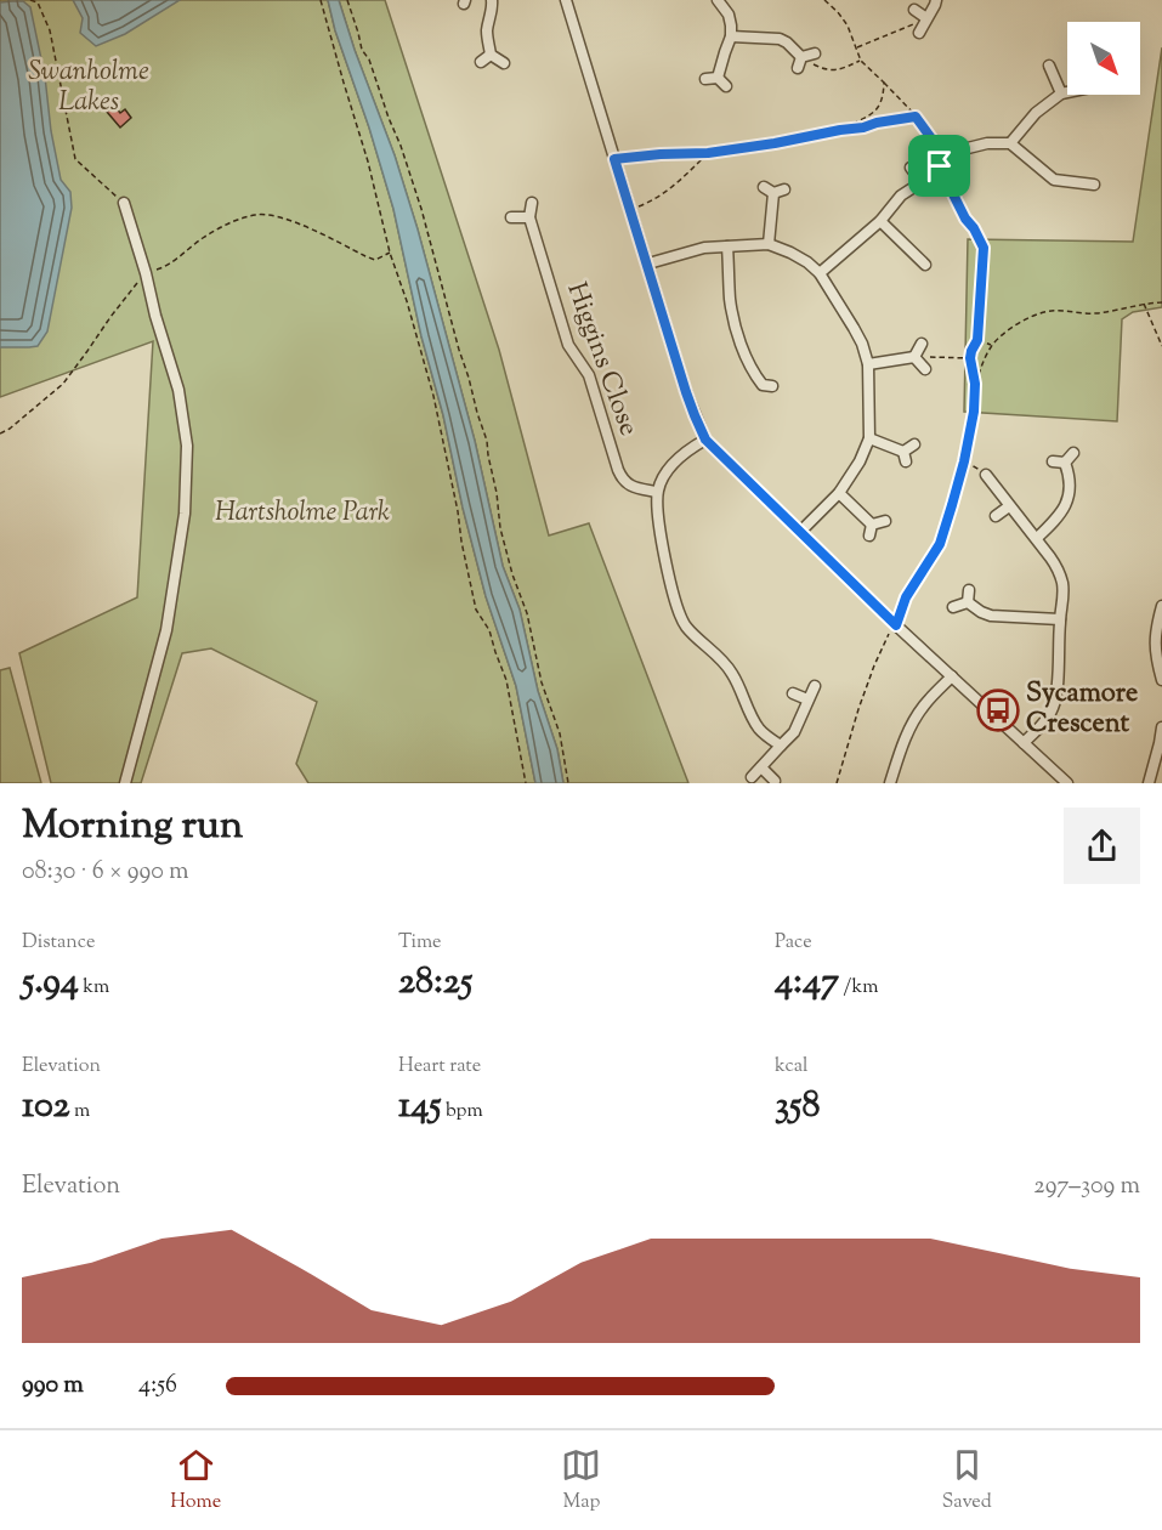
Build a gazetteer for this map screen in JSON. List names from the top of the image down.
{
  "streets": {
    "street": ["Higgins Close"]
  },
  "parks": ["Swanholme Lakes", "Hartsholme Park"],
  "places": {
    "bus stop": ["Sycamore Crescent"]
  },
  "north": "bottom right",
  "page": {
    "heading": ["Morning run", "08:30 · 6 × 990 m"],
    "stats": [
      ["Distance", "5.94 km"],
      ["Time", "28:25"],
      ["Pace", "4:47 /km"],
      ["Elevation", "102 m"],
      ["Heart rate", "145 bpm"],
      ["kcal", "358"]
    ],
    "chart": ["Elevation", "297–309 m"],
    "list": [
      {
        "name": "990 m",
        "note": "4:56"
      }
    ],
    "tabs": ["Home", "Map", "Saved"]
  }
}
